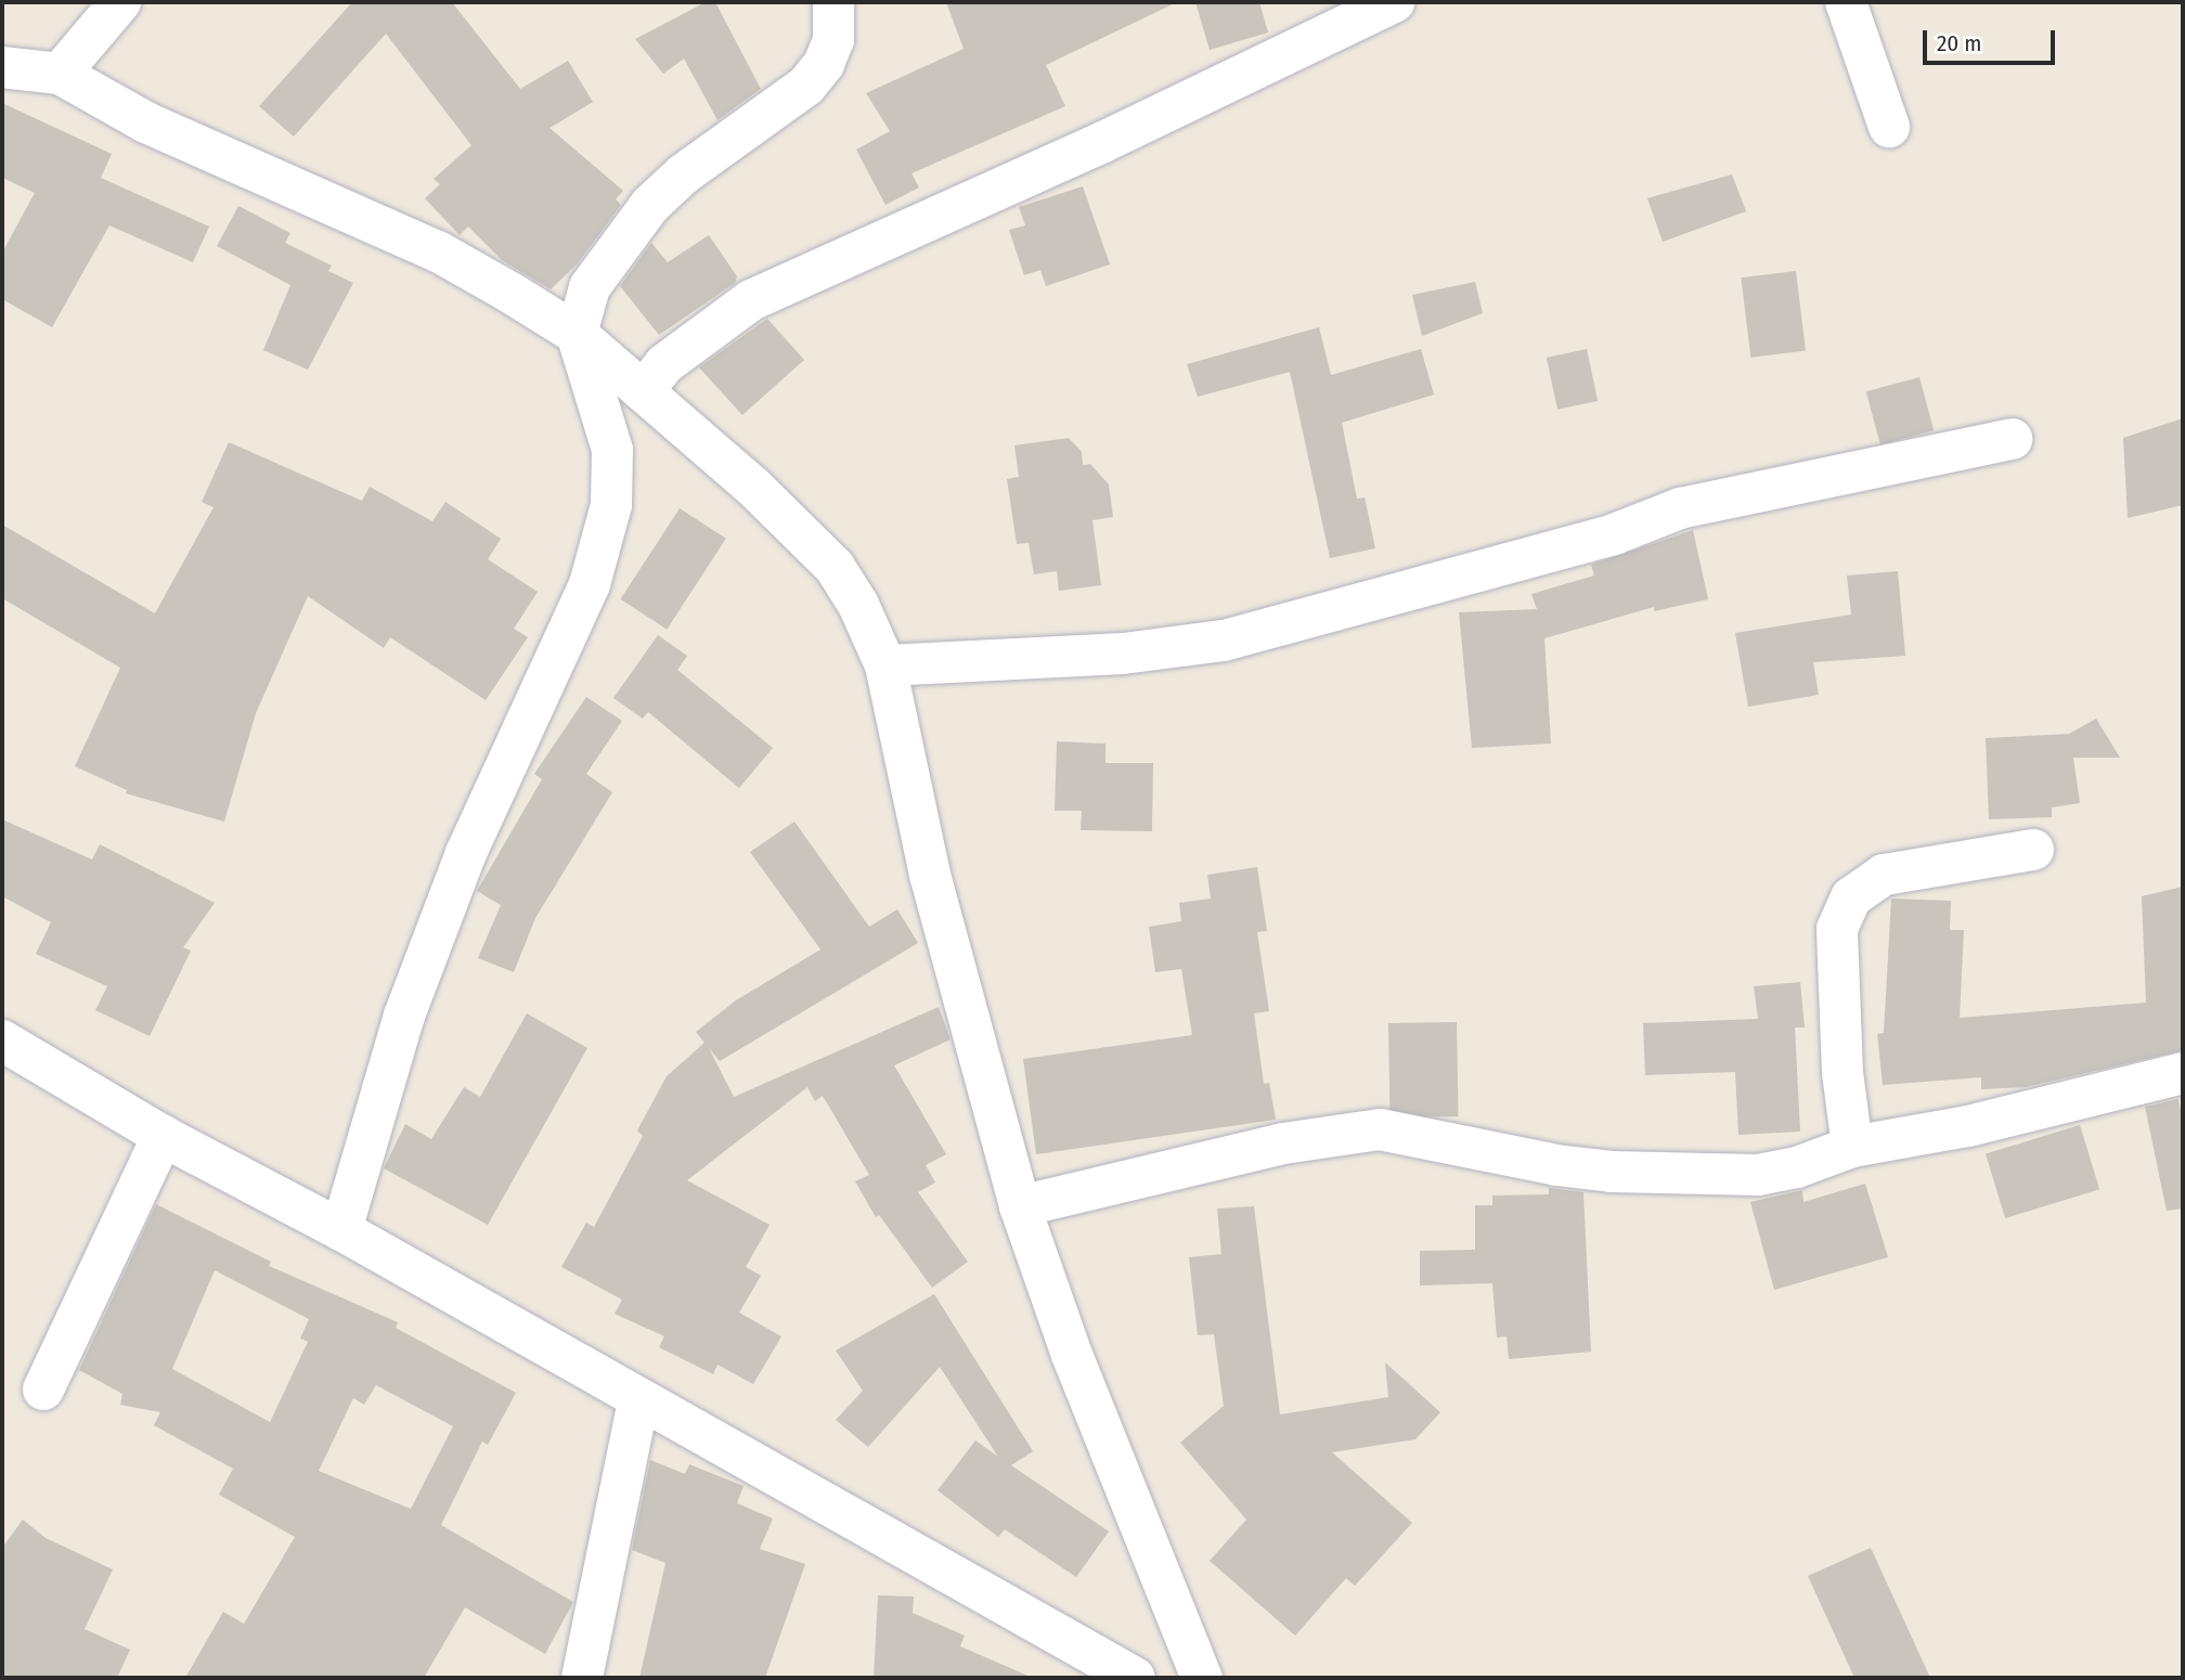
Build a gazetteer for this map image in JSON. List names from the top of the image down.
{
  "scale_bar": "20 m"
}
